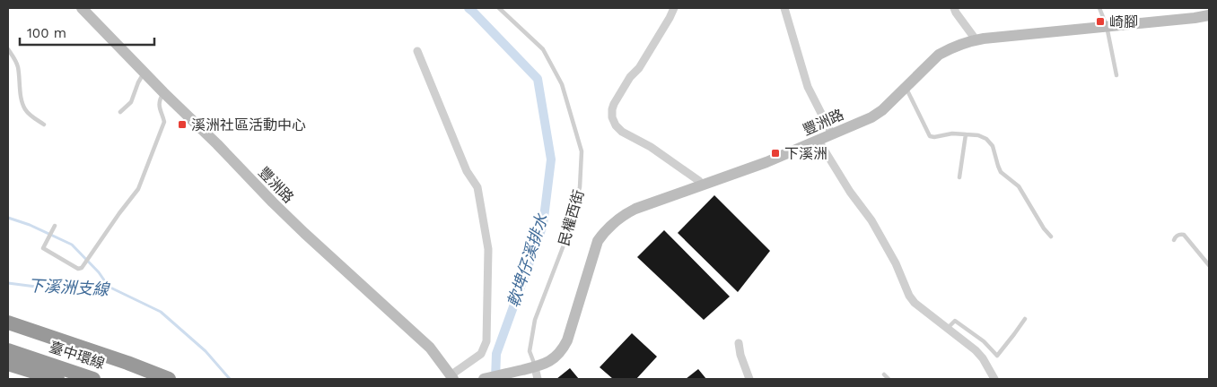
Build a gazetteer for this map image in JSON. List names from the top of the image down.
{
  "streets": {
    "highway": ["臺中環線"],
    "street": ["豐洲路"],
    "lane": ["民權西街"]
  },
  "crossings": [
    ["豐洲路", "民權西街"]
  ],
  "water": ["軟埤仔溪排水", "下溪洲支線"],
  "places": {
    "transit": ["崎腳", "溪洲社區活動中心", "下溪洲"]
  },
  "scale_bar": "100 m"
}
